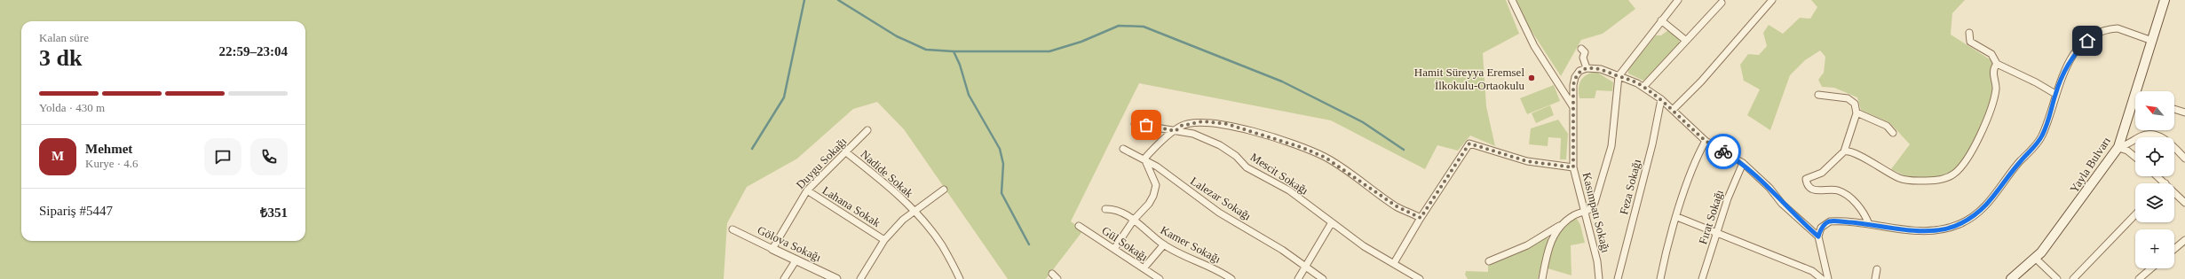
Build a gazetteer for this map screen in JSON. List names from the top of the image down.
{
  "streets": {
    "main road": ["Yayla Bulvarı"],
    "street": [
      "Duygu Sokağı",
      "Nadide Sokak",
      "Mescit Sokağı",
      "Feza Sokağı",
      "Lalezar Sokağı",
      "Lahana Sokak",
      "Kasımpatı Sokağı",
      "Fırat Sokağı",
      "Gölova Sokağı",
      "Gül Sokağı",
      "Kamer Sokağı"
    ]
  },
  "crossings": [
    ["Duygu Sokağı", "Nadide Sokak"],
    ["Duygu Sokağı", "Lahana Sokak"],
    ["Duygu Sokağı", "Gölova Sokağı"]
  ],
  "places": ["Hamit Süreyya Eremsel İlkokulu-Ortaokulu"],
  "north": "top left",
  "page": {
    "heading": ["3 dk", "Kalan süre", "22:59–23:04"],
    "panel": [
      "Mehmet",
      "Kurye · 4.6",
      "Sipariş #5447",
      "₺351"
    ],
    "bar": "Yolda · 430 m",
    "map_buttons": "+",
    "round": "M"
  }
}
